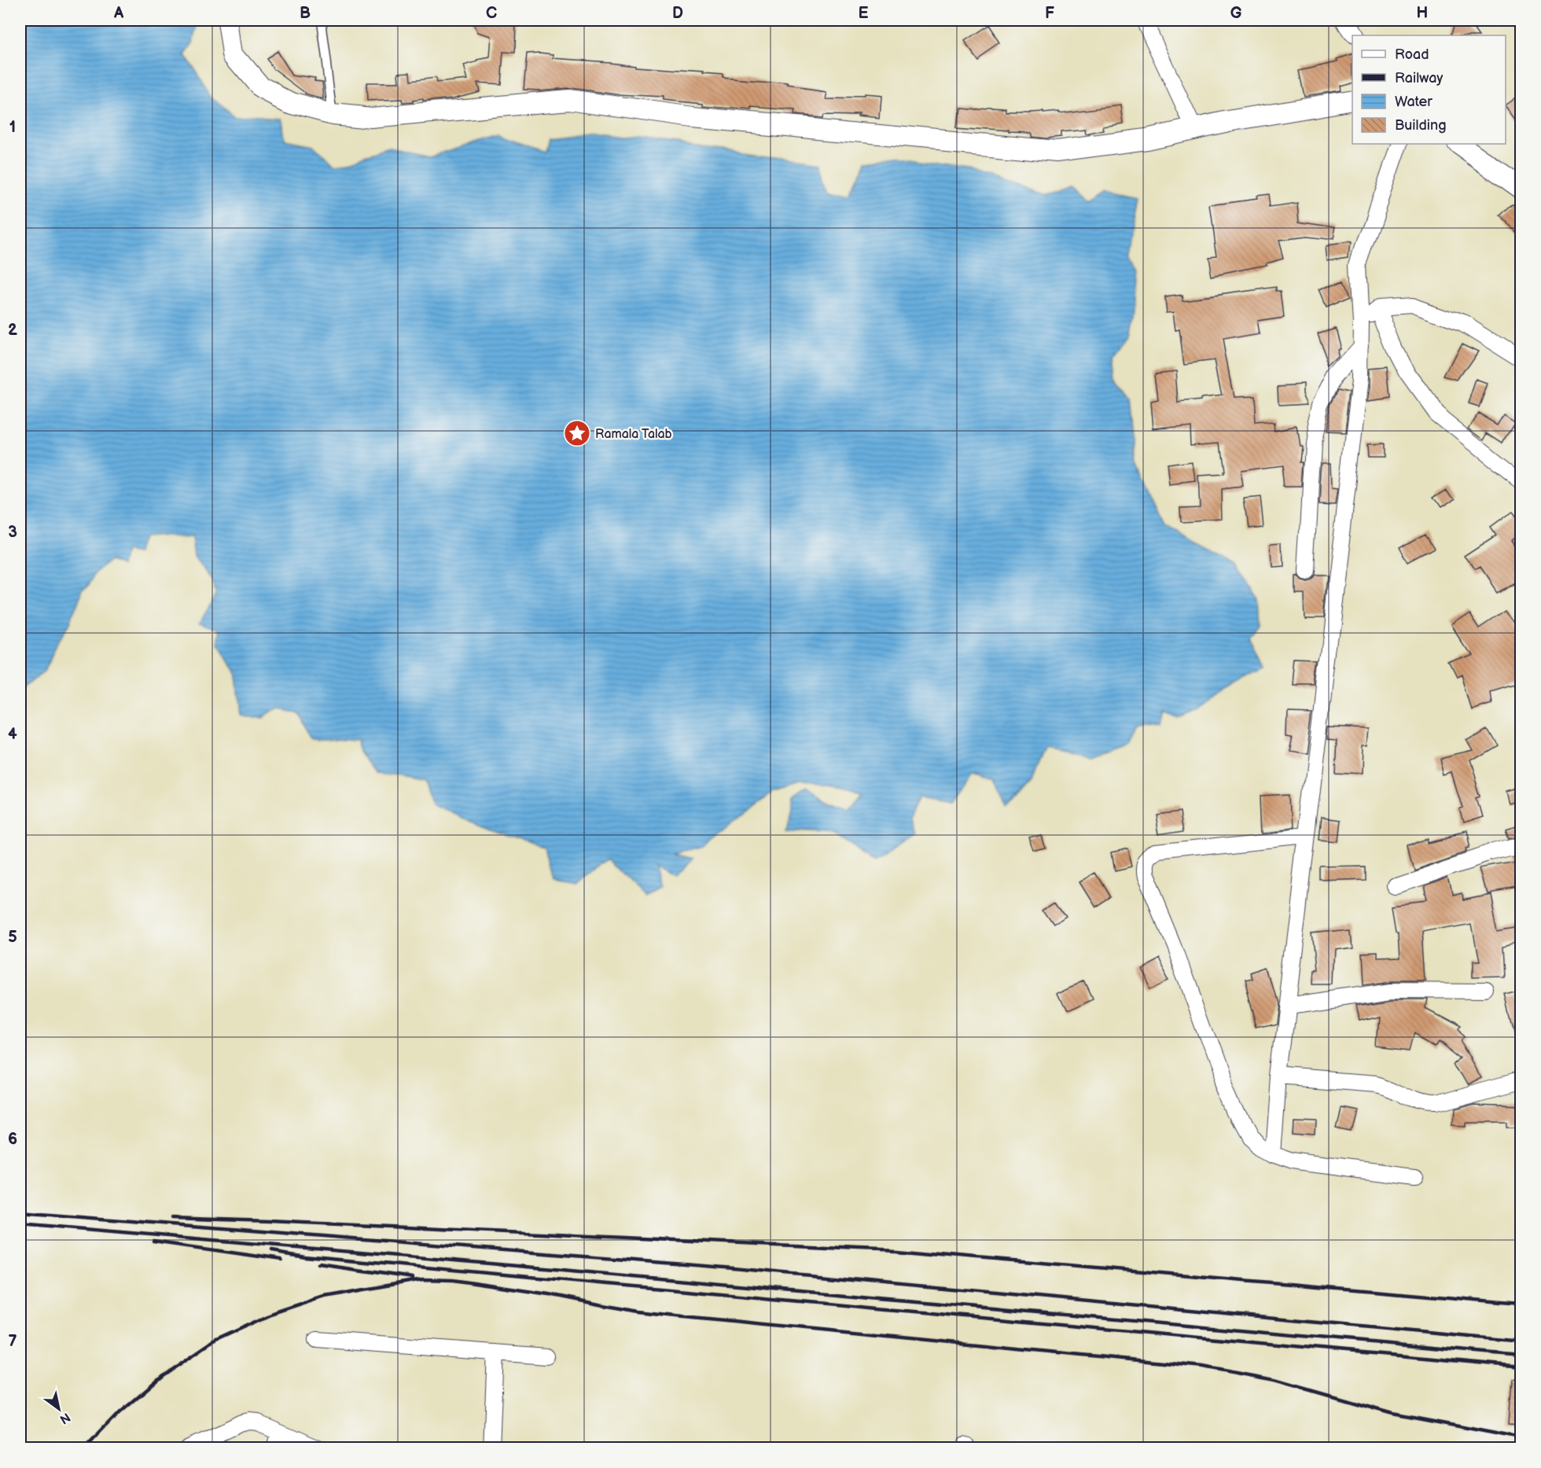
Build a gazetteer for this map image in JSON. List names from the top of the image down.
{
  "places": {
    "place": ["Ramala Talab"]
  },
  "legend": [
    "Road",
    "Railway",
    "Water",
    "Building"
  ],
  "north": "bottom right",
  "grid": {
    "columns": [
      "A",
      "B",
      "C",
      "D",
      "E",
      "F",
      "G",
      "H"
    ],
    "rows": [
      "1",
      "2",
      "3",
      "4",
      "5",
      "6",
      "7"
    ]
  }
}
